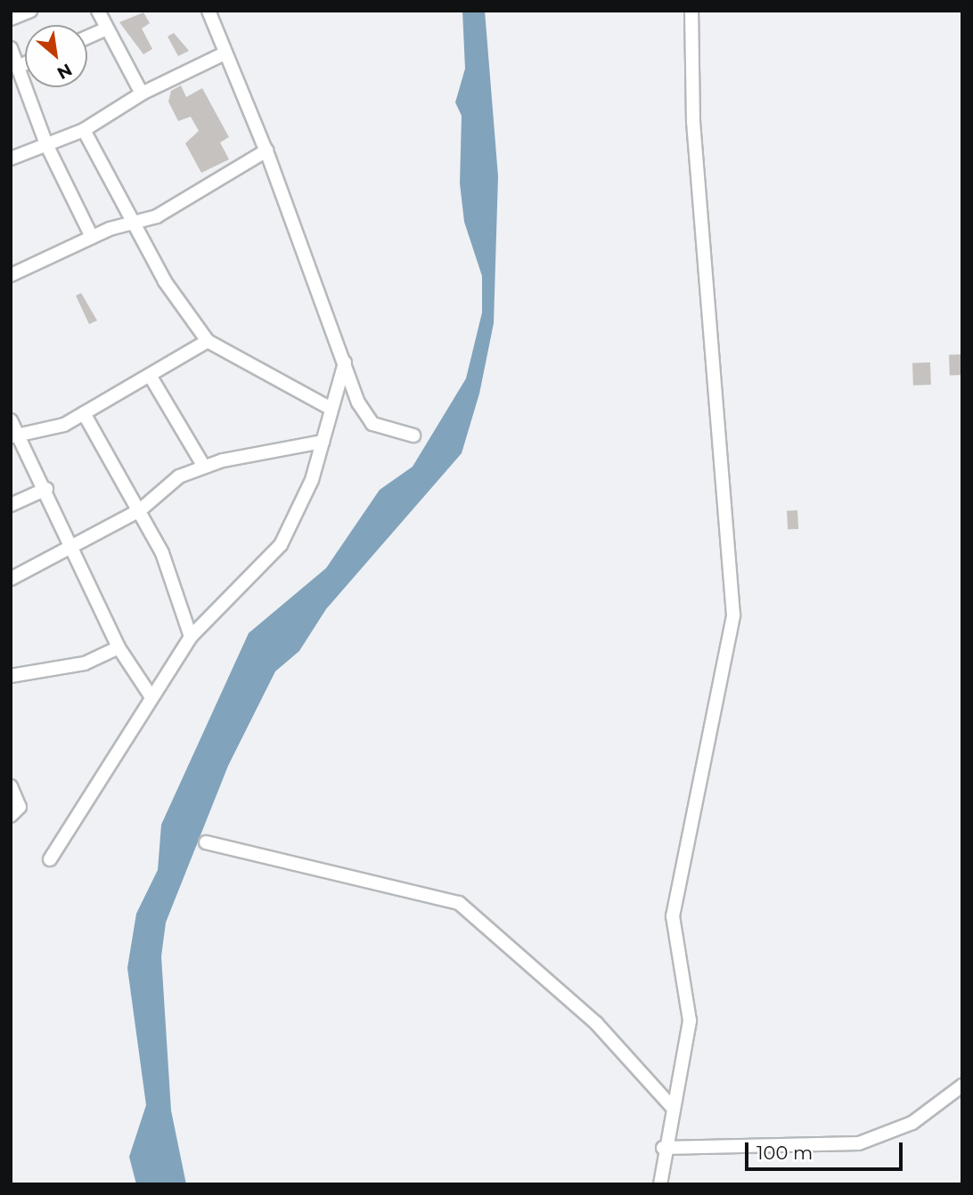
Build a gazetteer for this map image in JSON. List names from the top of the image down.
{
  "scale_bar": "100 m",
  "north": "bottom right"
}
